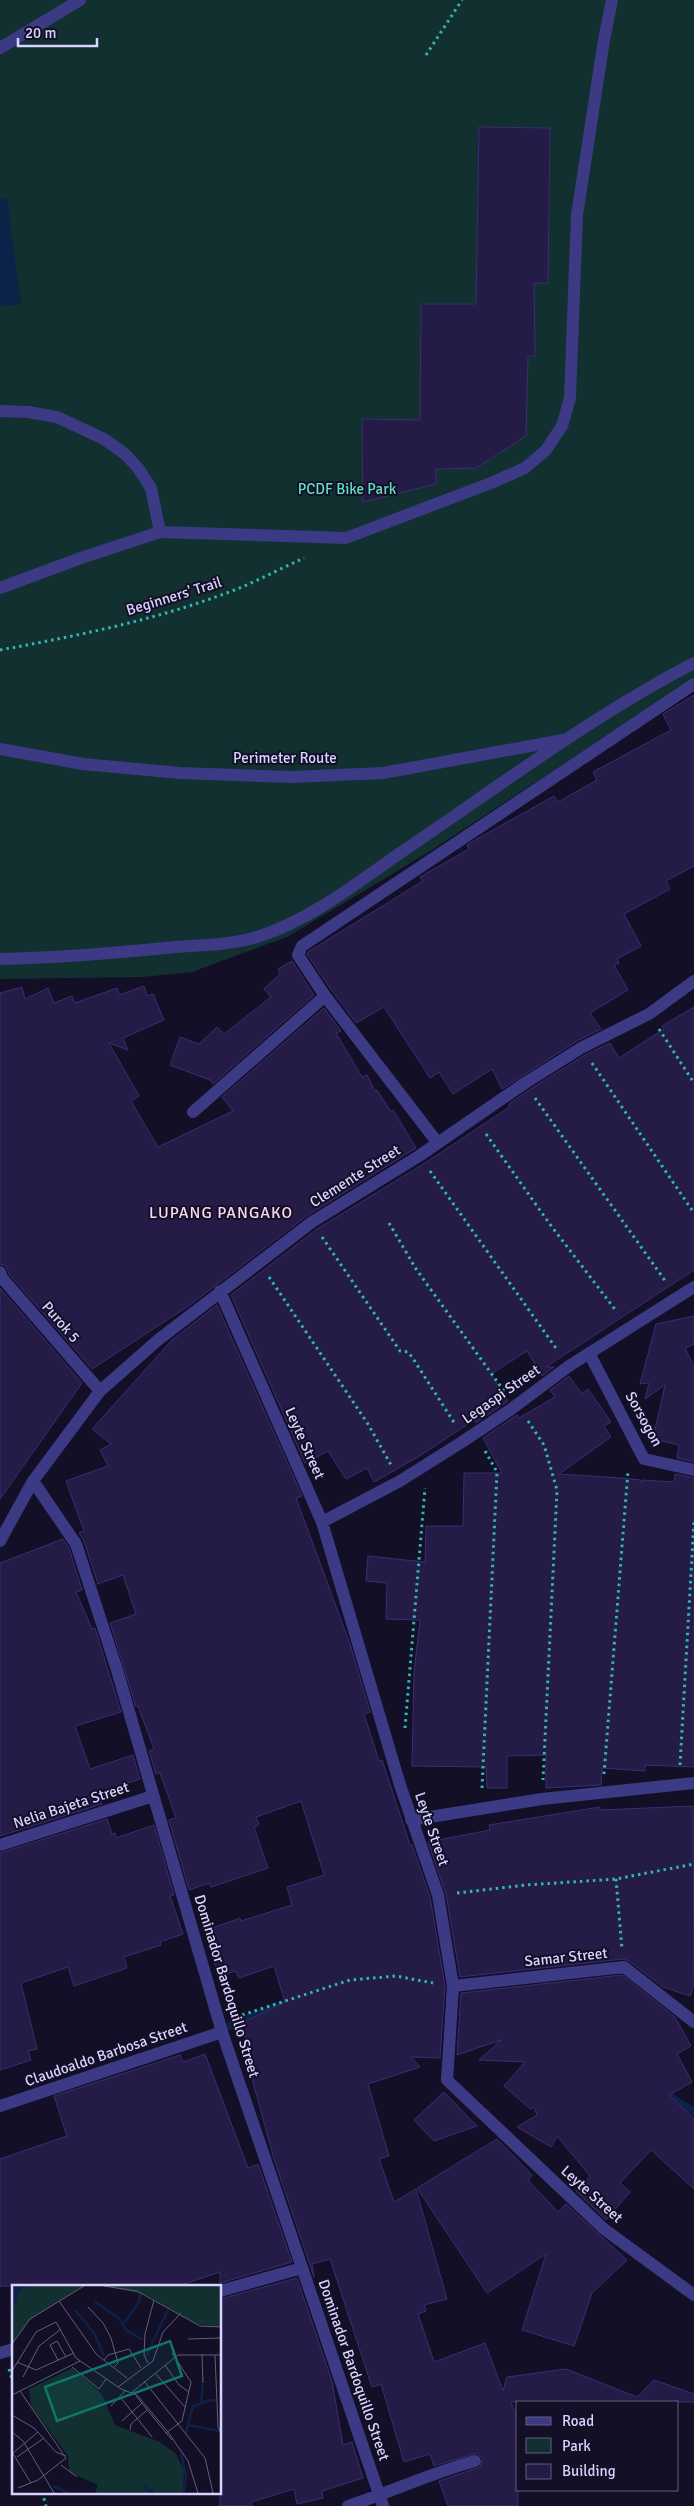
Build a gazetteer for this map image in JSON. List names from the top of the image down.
{
  "streets": {
    "street": [
      "Perimeter Route",
      "Clemente Street",
      "Purok 5",
      "Legaspi Street",
      "Sorsogon",
      "Leyte Street",
      "Nelia Bajeta Street",
      "Samar Street",
      "Dominador Bardoquillo Street",
      "Claudoaldo Barbosa Street"
    ],
    "path": ["Beginners' Trail"]
  },
  "crossings": [
    ["Clemente Street", "Purok 5"],
    ["Clemente Street", "Leyte Street"],
    ["Clemente Street", "Dominador Bardoquillo Street"],
    ["Legaspi Street", "Sorsogon"],
    ["Legaspi Street", "Leyte Street"],
    ["Leyte Street", "Samar Street"],
    ["Nelia Bajeta Street", "Dominador Bardoquillo Street"],
    ["Dominador Bardoquillo Street", "Claudoaldo Barbosa Street"]
  ],
  "districts": ["LUPANG PANGAKO"],
  "parks": ["PCDF Bike Park"],
  "legend": ["Road", "Park", "Building"],
  "scale_bar": "20 m"
}
